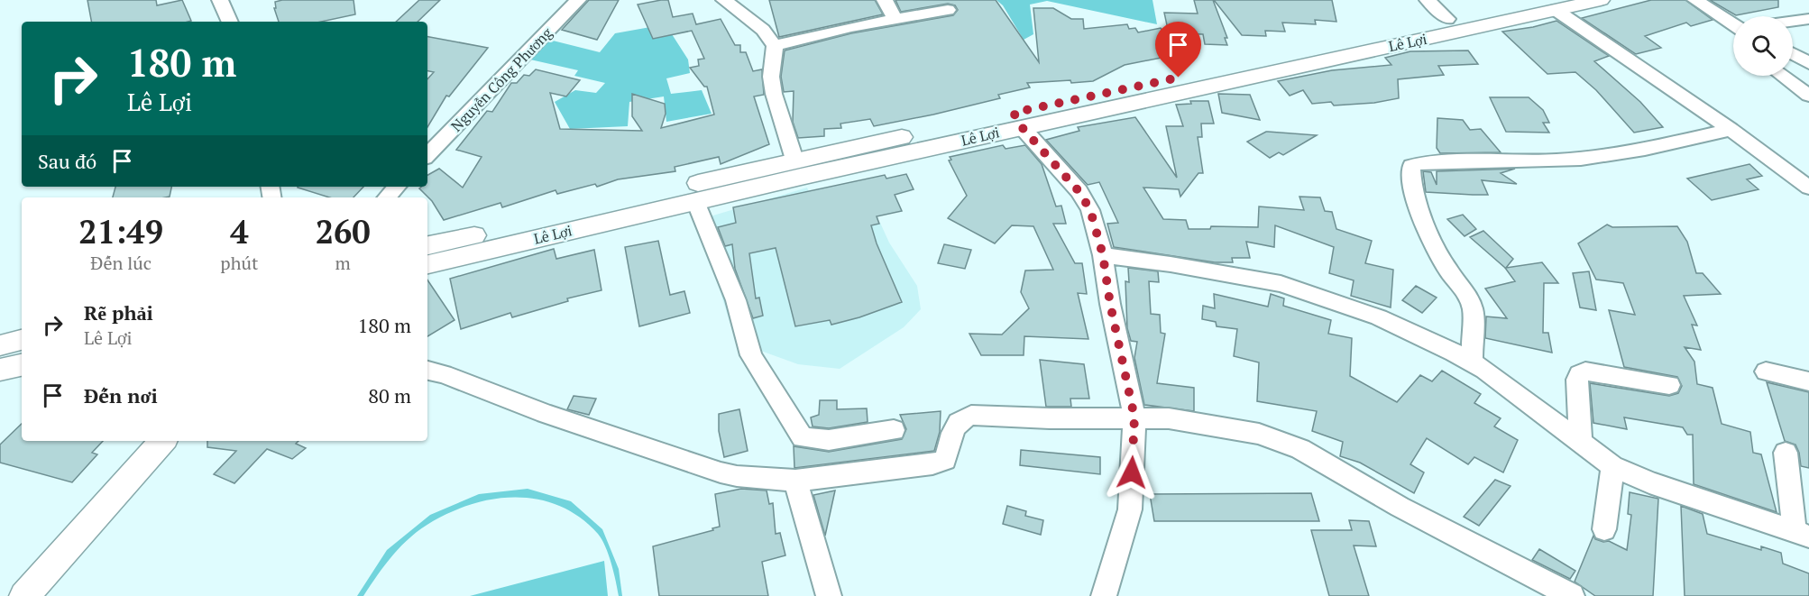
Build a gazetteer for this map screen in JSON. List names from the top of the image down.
{
  "streets": {
    "main road": ["Lê Lợi"],
    "street": ["Nguyễn Công Phương"]
  },
  "page": {
    "turn": ["180 m", "Lê Lợi"],
    "then": "Sau đó",
    "eta": [
      "21:49",
      "Đến lúc",
      "4",
      "phút",
      "260",
      "m"
    ],
    "list": [
      {
        "name": "Rẽ phải",
        "note": "Lê Lợi",
        "value": "180 m"
      },
      {
        "name": "Đến nơi",
        "value": "80 m"
      }
    ]
  }
}
